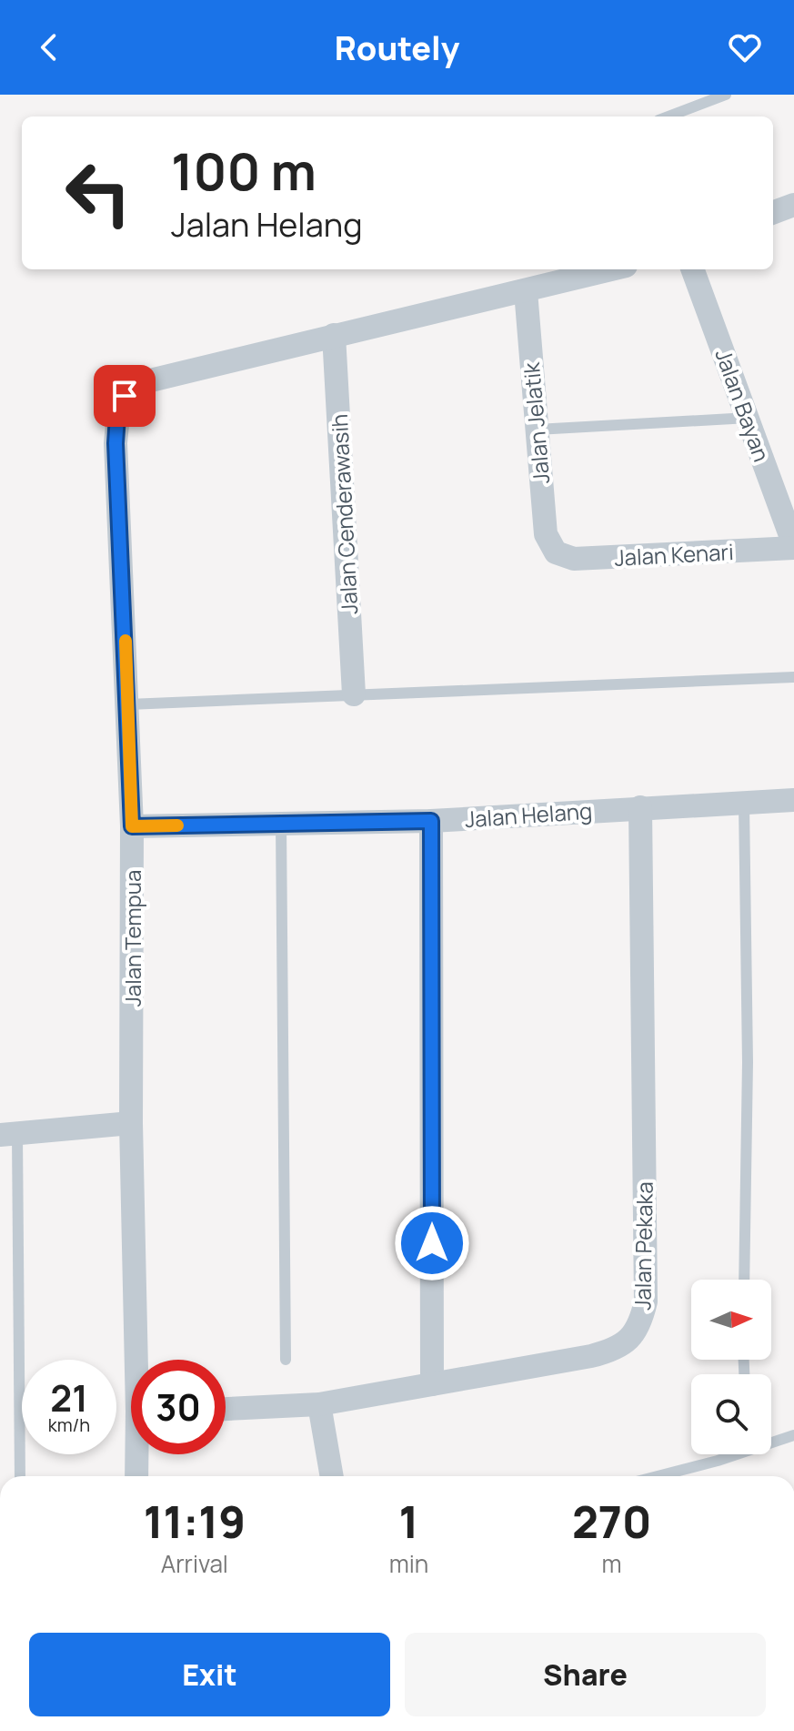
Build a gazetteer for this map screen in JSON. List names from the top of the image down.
{
  "streets": {
    "street": [
      "Jalan Bayan",
      "Jalan Jelatik",
      "Jalan Cenderawasih",
      "Jalan Kenari",
      "Jalan Helang",
      "Jalan Tempua",
      "Jalan Pekaka"
    ]
  },
  "crossings": [
    ["Jalan Bayan", "Jalan Kenari"],
    ["Jalan Jelatik", "Jalan Kenari"],
    ["Jalan Cenderawasih", "Jalan Tempua"],
    ["Jalan Helang", "Jalan Tempua"],
    ["Jalan Helang", "Jalan Pekaka"]
  ],
  "north": "right",
  "page": {
    "header": "Routely",
    "turn": ["100 m", "Jalan Helang"],
    "speed": "21 km/h",
    "limit": "30",
    "eta": [
      "11:19",
      "Arrival",
      "1",
      "min",
      "270",
      "m"
    ],
    "buttons": ["Exit", "Share"]
  }
}
